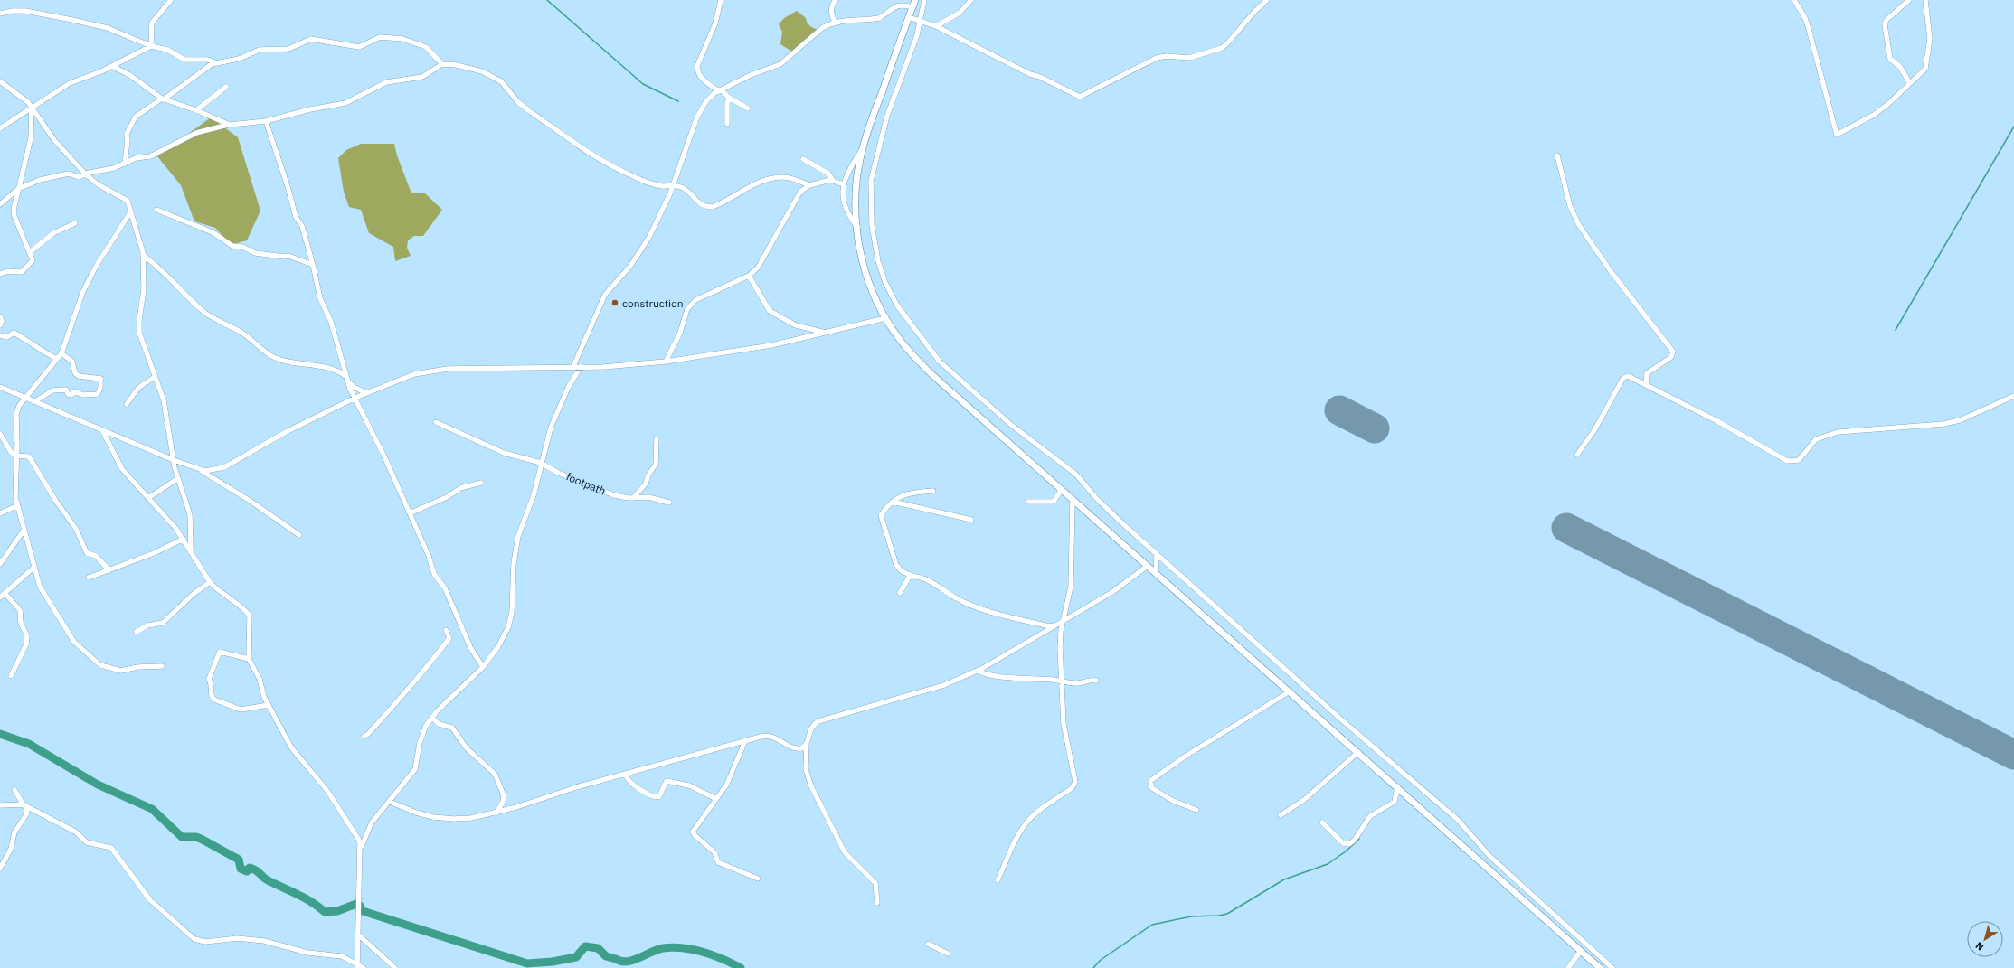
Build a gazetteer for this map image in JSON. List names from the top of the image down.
{
  "streets": {
    "street": ["footpath"]
  },
  "places": ["construction"],
  "north": "bottom left"
}
